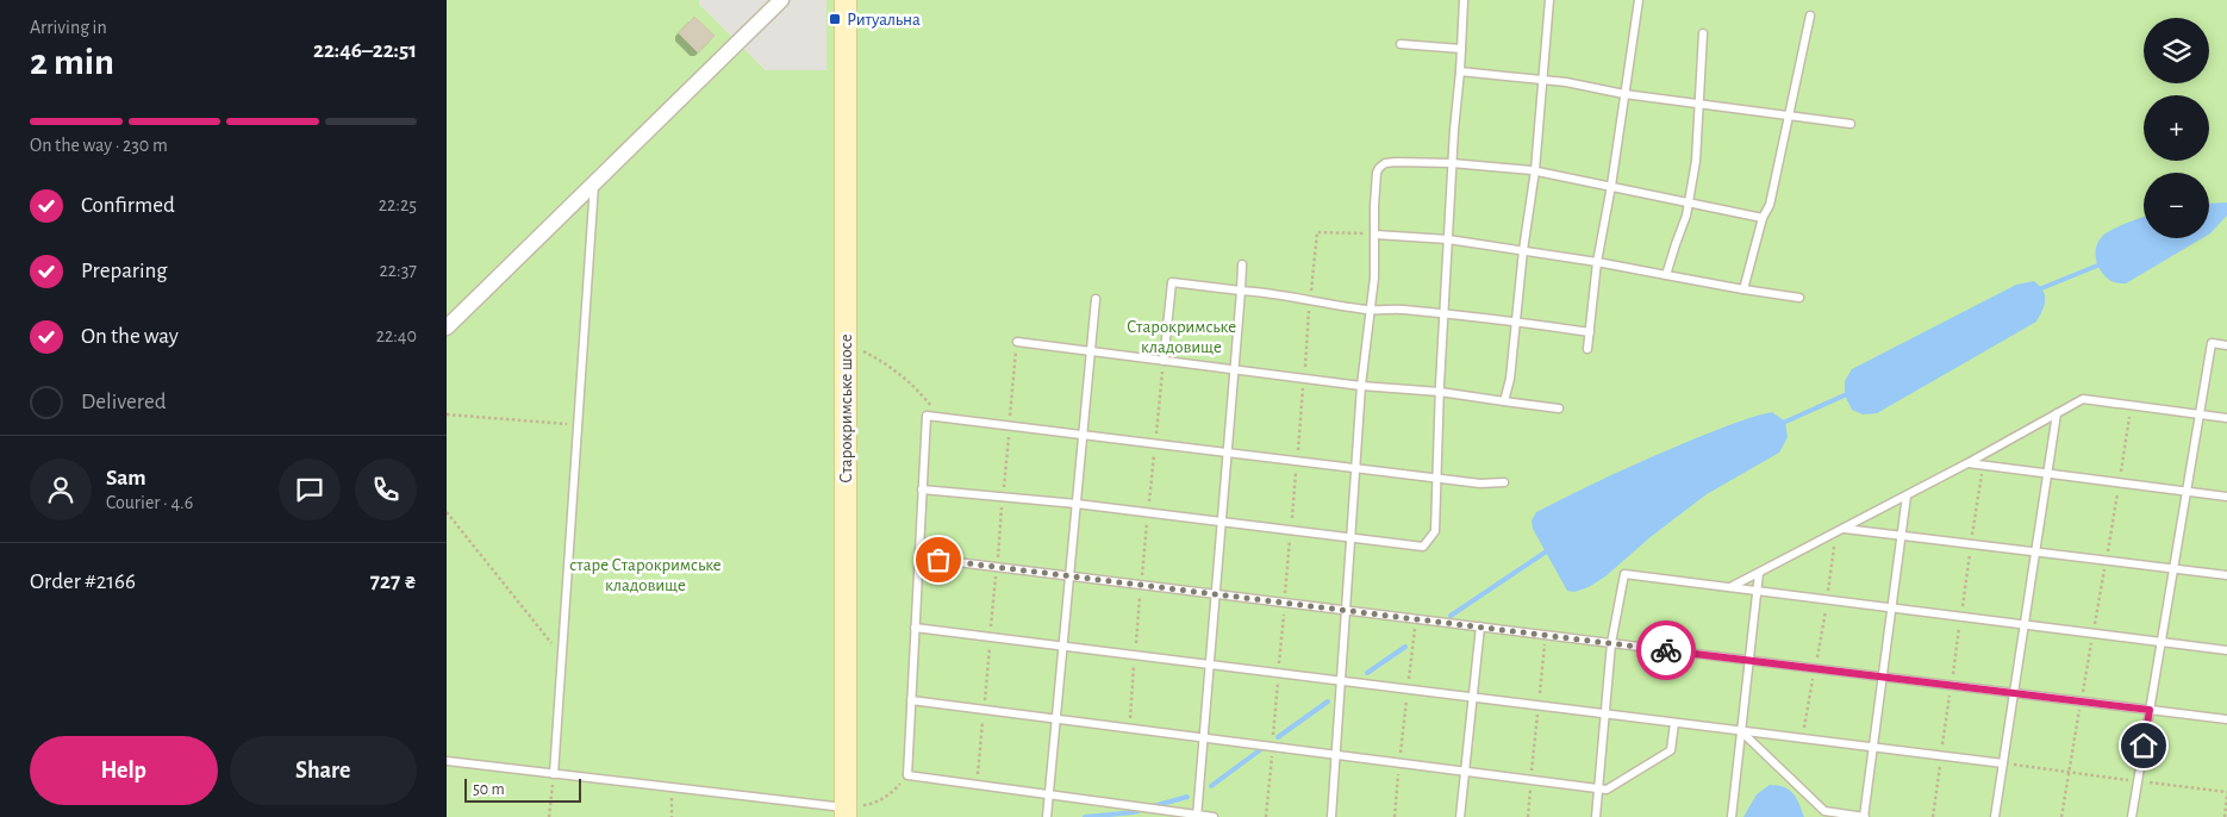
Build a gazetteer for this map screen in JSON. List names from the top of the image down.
{
  "streets": {
    "street": ["Старокримське шосе"]
  },
  "parks": ["Старокримське кладовище", "старе Старокримське кладовище"],
  "places": {
    "transit": ["Ритуальна"]
  },
  "scale_bar": "50 m",
  "page": {
    "heading": ["2 min", "Arriving in", "22:46–22:51"],
    "panel": [
      "Sam",
      "Courier · 4.6",
      "Order #2166",
      "727 ₴"
    ],
    "map_buttons": ["+", "−"],
    "bar": "On the way · 230 m",
    "list": [
      ["Confirmed", "22:25"],
      ["Preparing", "22:37"],
      ["On the way", "22:40"],
      "Delivered"
    ],
    "buttons": ["Help", "Share"],
    "scale": "50 m"
  }
}
